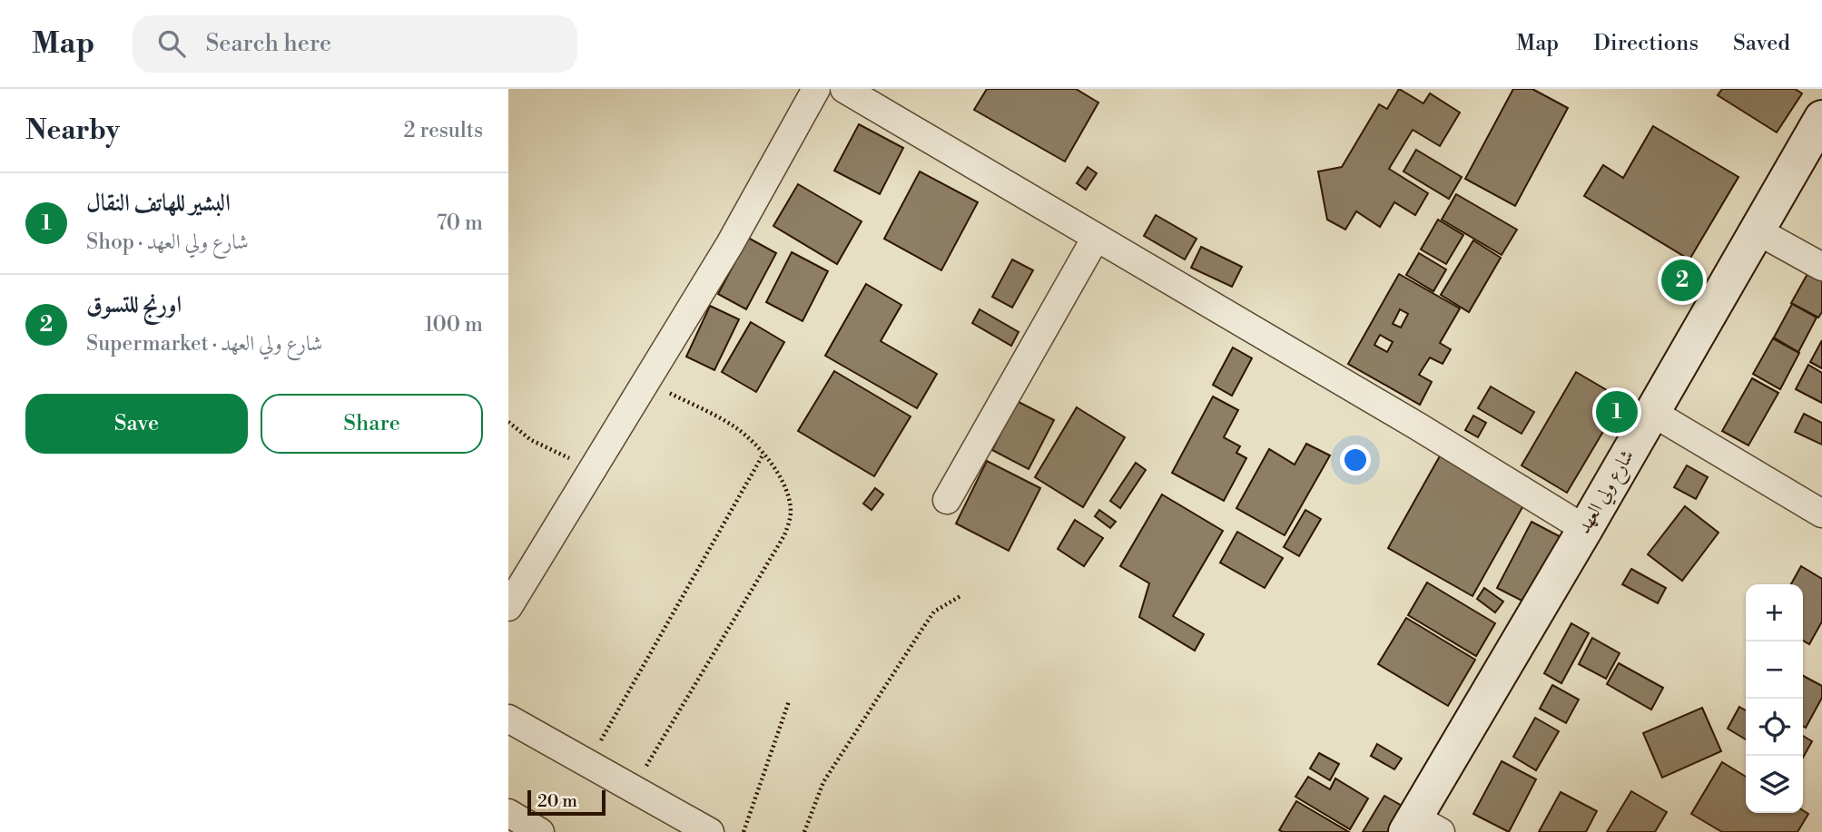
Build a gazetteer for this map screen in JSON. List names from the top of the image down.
{
  "streets": {
    "main road": ["شارع ولي العهد"]
  },
  "scale_bar": "20 m",
  "page": {
    "header": "Map",
    "search": "Search here",
    "nav": ["Map", "Directions", "Saved"],
    "heading": ["Nearby", "2 results"],
    "list": [
      {
        "mark": "1",
        "name": "البشير للهاتف النقال",
        "note": "Shop · شارع ولي العهد",
        "value": "70 m"
      },
      {
        "mark": "2",
        "name": "اورنج للتسوق",
        "note": "Supermarket · شارع ولي العهد",
        "value": "100 m"
      }
    ],
    "pins": ["2", "1"],
    "buttons": ["Save", "Share"],
    "map_buttons": ["+", "−"],
    "scale": "20 m"
  }
}
